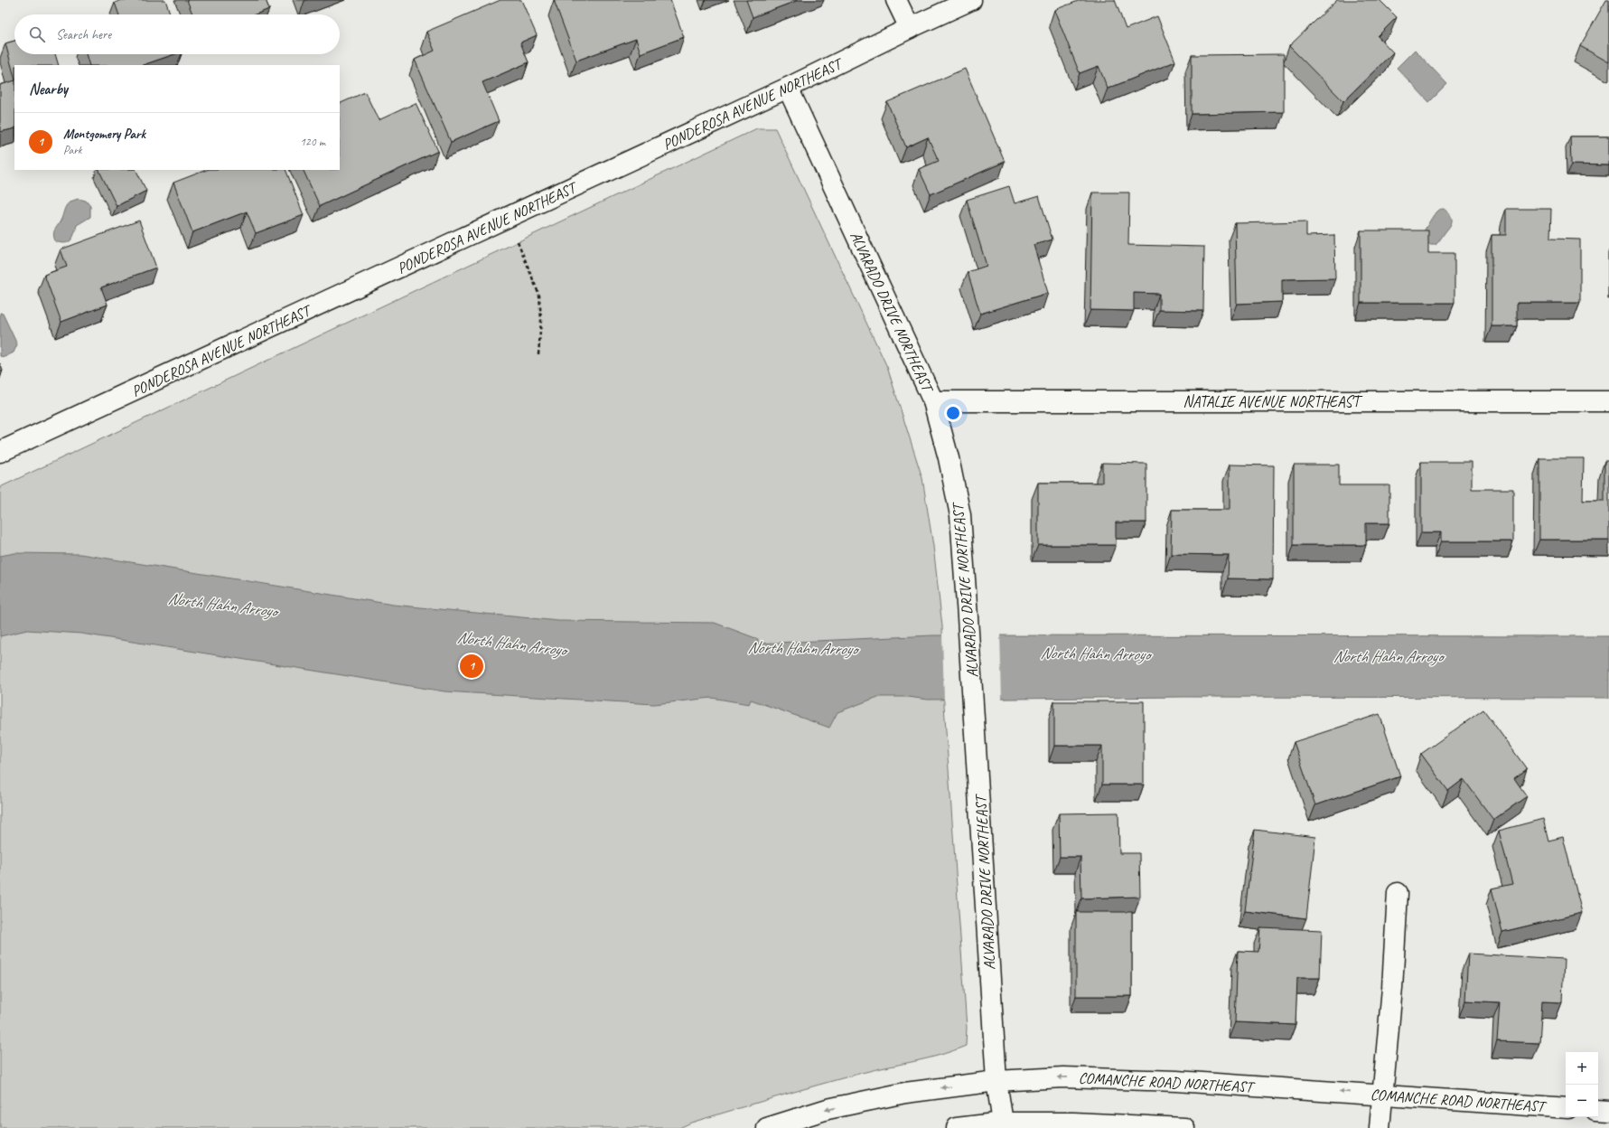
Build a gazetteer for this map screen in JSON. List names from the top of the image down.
{
  "streets": {
    "street": [
      "PONDEROSA AVENUE NORTHEAST",
      "ALVARADO DRIVE NORTHEAST",
      "NATALIE AVENUE NORTHEAST",
      "COMANCHE ROAD NORTHEAST"
    ]
  },
  "crossings": [
    ["PONDEROSA AVENUE NORTHEAST", "ALVARADO DRIVE NORTHEAST"],
    ["ALVARADO DRIVE NORTHEAST", "NATALIE AVENUE NORTHEAST"],
    ["ALVARADO DRIVE NORTHEAST", "COMANCHE ROAD NORTHEAST"]
  ],
  "water": ["North Hahn Arroyo"],
  "page": {
    "search": "Search here",
    "heading": "Nearby",
    "list": [
      {
        "mark": "1",
        "name": "Montgomery Park",
        "note": "Park",
        "value": "120 m"
      }
    ],
    "pins": "1",
    "map_buttons": ["+", "−"]
  }
}
